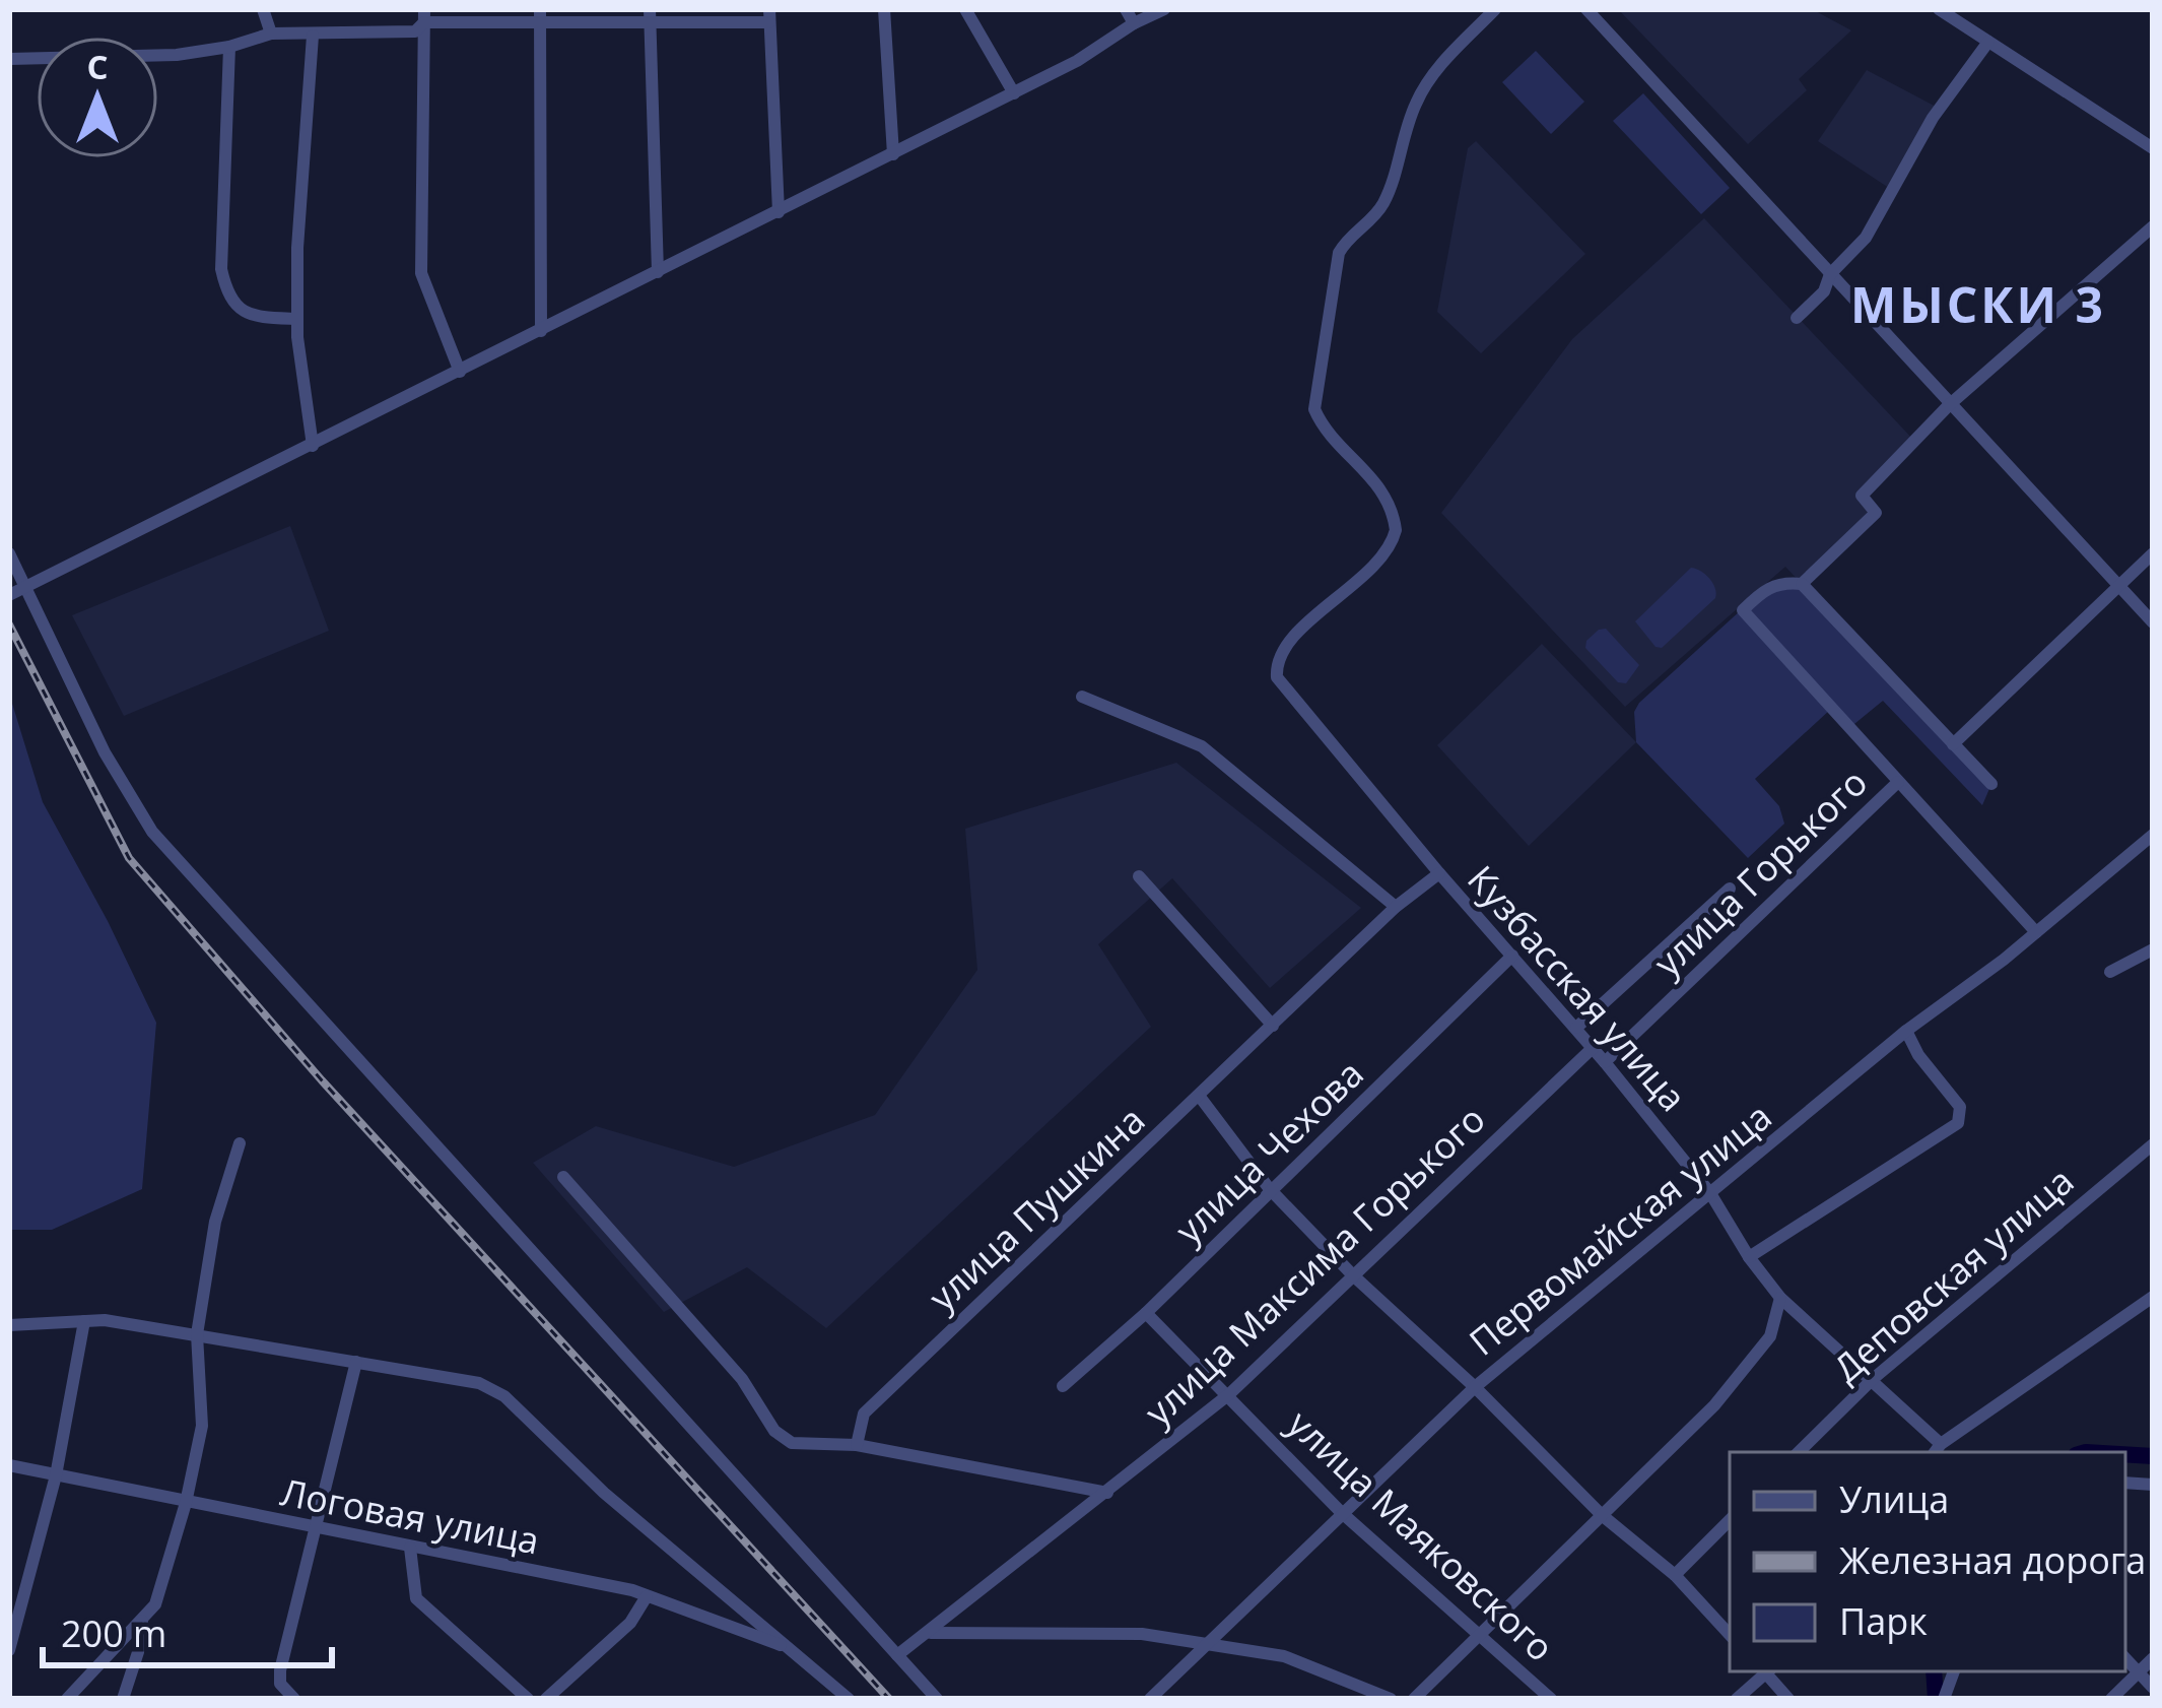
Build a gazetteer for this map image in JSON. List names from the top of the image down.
{
  "streets": {
    "street": [
      "улица Горького",
      "Кузбасская улица",
      "улица Чехова",
      "улица Пушкина",
      "Первомайская улица",
      "улица Максима Горького",
      "Деповская улица",
      "Логовая улица",
      "улица Маяковского"
    ]
  },
  "crossings": [
    ["улица Горького", "Кузбасская улица"],
    ["Кузбасская улица", "улица Чехова"],
    ["Кузбасская улица", "улица Пушкина"],
    ["Кузбасская улица", "Первомайская улица"],
    ["Кузбасская улица", "улица Максима Горького"],
    ["Кузбасская улица", "Деповская улица"],
    ["улица Чехова", "улица Маяковского"],
    ["Первомайская улица", "улица Маяковского"],
    ["улица Максима Горького", "улица Маяковского"]
  ],
  "districts": ["МЫСКИ 3"],
  "legend": ["Улица", "Железная дорога", "Парк"],
  "scale_bar": "200 m",
  "north": "top"
}
